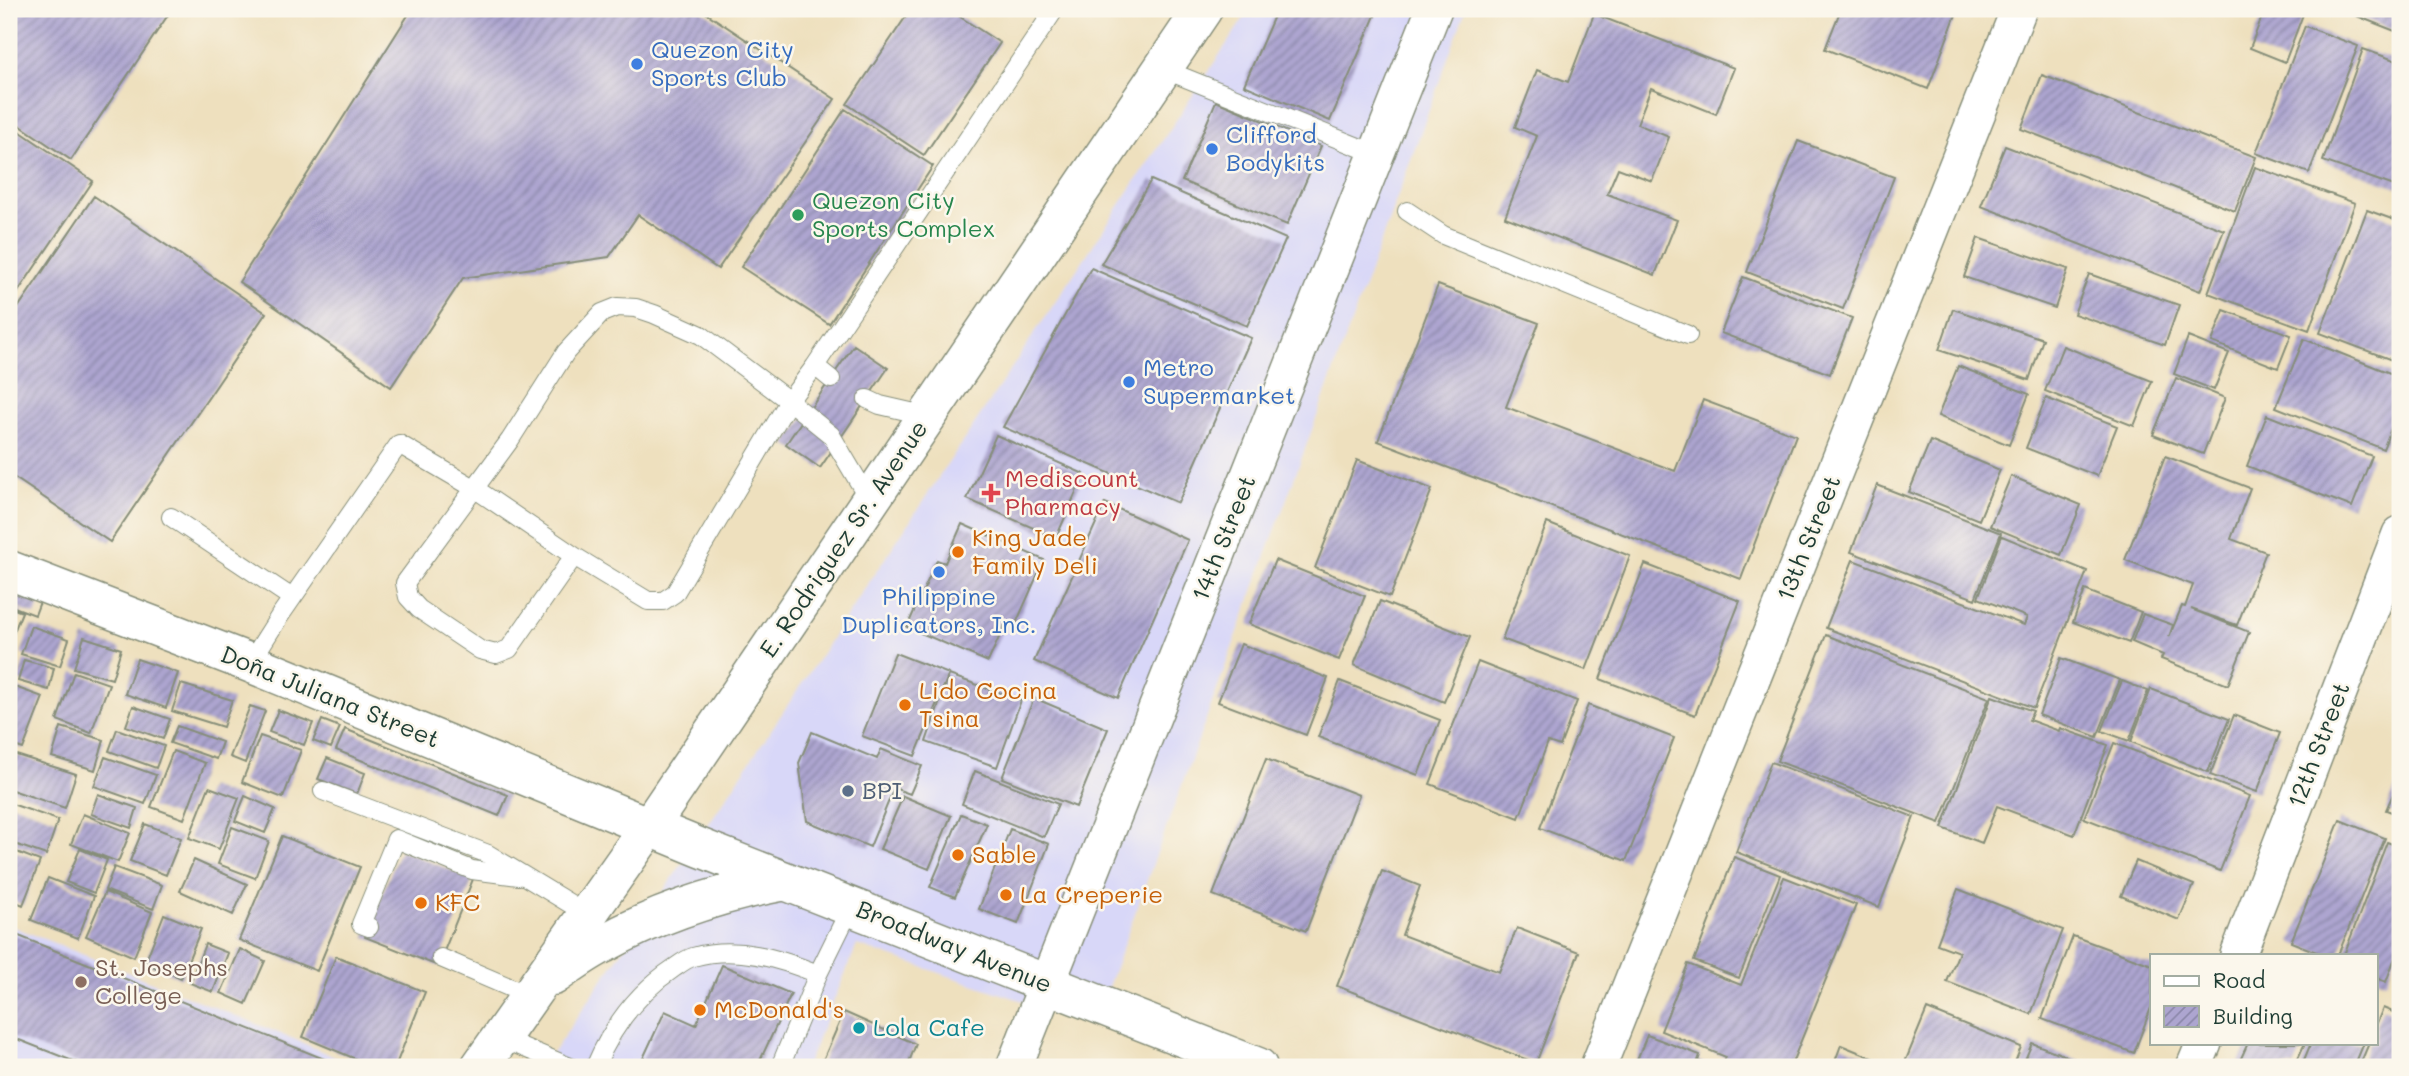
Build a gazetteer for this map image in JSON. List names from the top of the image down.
{
  "streets": {
    "main road": ["E. Rodriguez Sr. Avenue", "Doña Juliana Street", "Broadway Avenue"],
    "street": ["14th Street", "13th Street", "12th Street"]
  },
  "crossings": [
    ["14th Street", "Broadway Avenue"],
    ["E. Rodriguez Sr. Avenue", "Doña Juliana Street"],
    ["E. Rodriguez Sr. Avenue", "Broadway Avenue"],
    ["Doña Juliana Street", "Broadway Avenue"]
  ],
  "places": {
    "other": [
      "Quezon City Sports Club",
      "Clifford Bodykits",
      "Quezon City Sports Complex",
      "Metro Supermarket",
      "King Jade Family Deli",
      "Philippine Duplicators, Inc.",
      "Lido Cocina Tsina",
      "BPI",
      "Sable",
      "La Creperie",
      "KFC",
      "St. Josephs College",
      "McDonald's",
      "Lola Cafe"
    ],
    "health": ["Mediscount Pharmacy"]
  },
  "legend": ["Road", "Building"]
}
